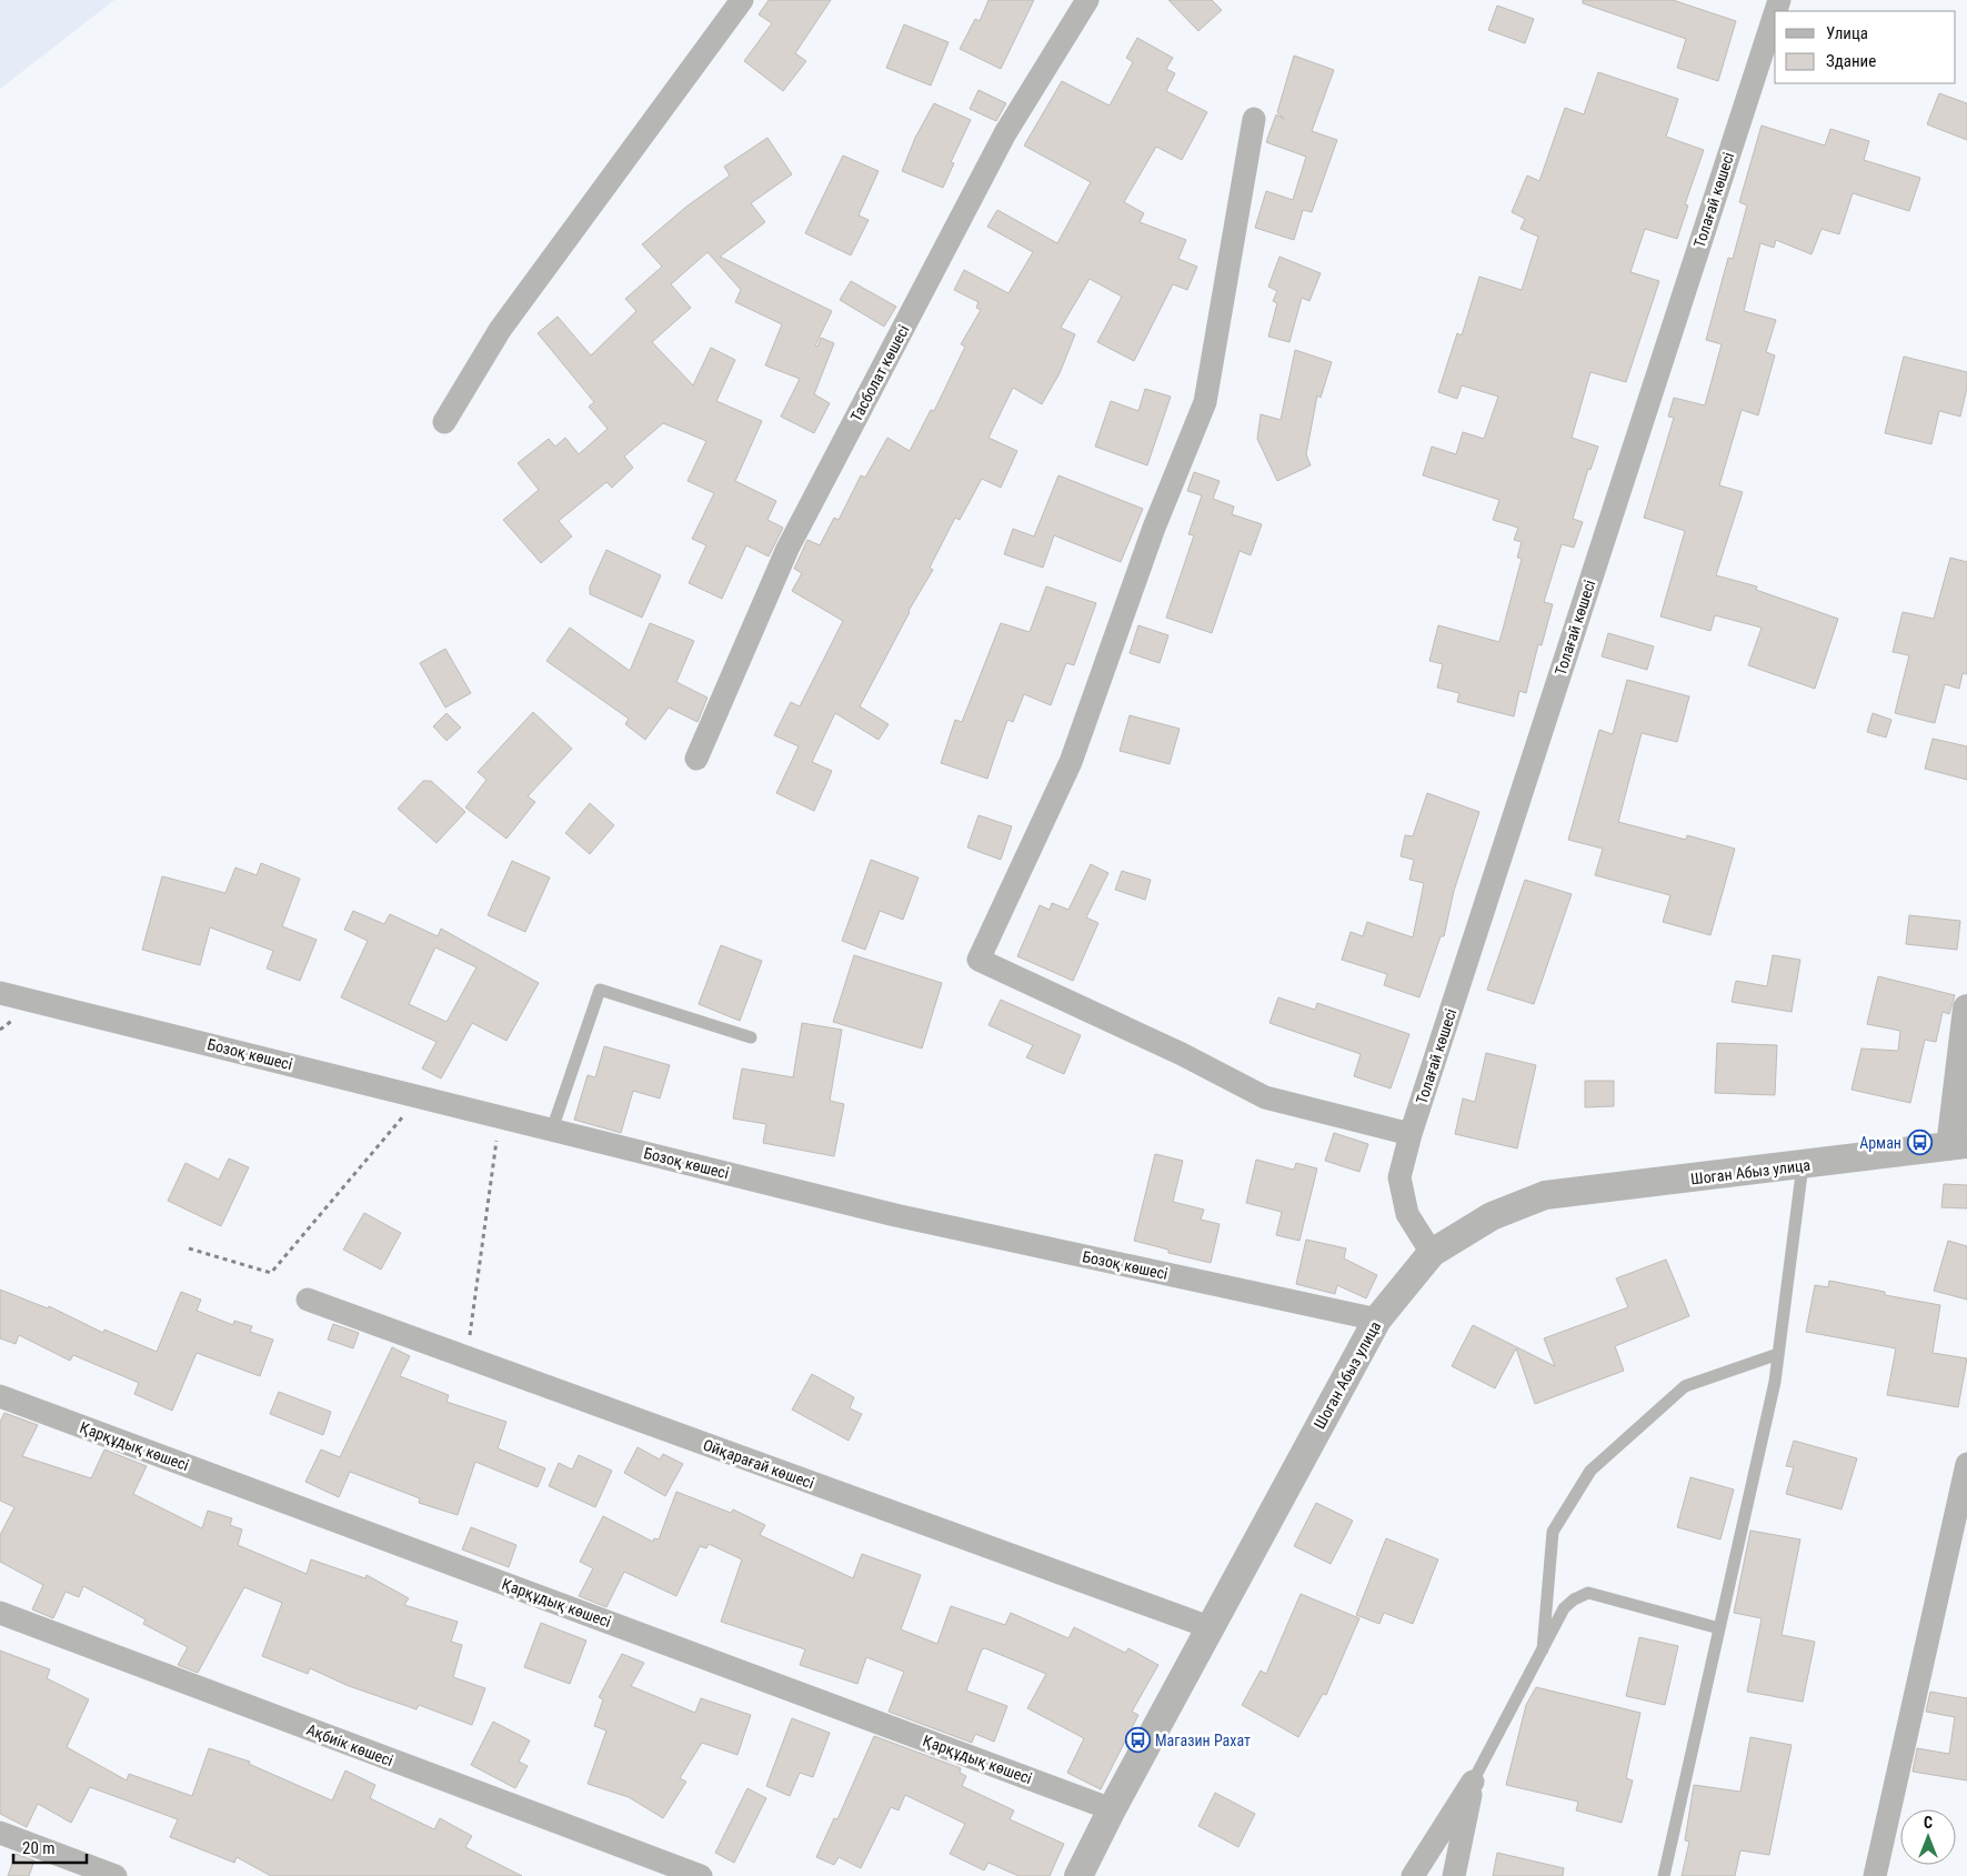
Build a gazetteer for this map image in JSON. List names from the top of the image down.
{
  "streets": {
    "street": [
      "Толағай көшесі",
      "Тасболат көшесі",
      "Бозоқ көшесі",
      "Шоган Абыз улица",
      "Қарқұдық көшесі",
      "Ойқарағай көшесі",
      "Ақбиік көшесі"
    ]
  },
  "crossings": [
    ["Толағай көшесі", "Шоган Абыз улица"],
    ["Бозоқ көшесі", "Шоган Абыз улица"],
    ["Шоган Абыз улица", "Қарқұдық көшесі"],
    ["Шоган Абыз улица", "Ойқарағай көшесі"]
  ],
  "places": {
    "bus stop": ["Арман", "Магазин Рахат"]
  },
  "legend": ["Улица", "Здание"],
  "scale_bar": "20 m",
  "north": "top"
}
